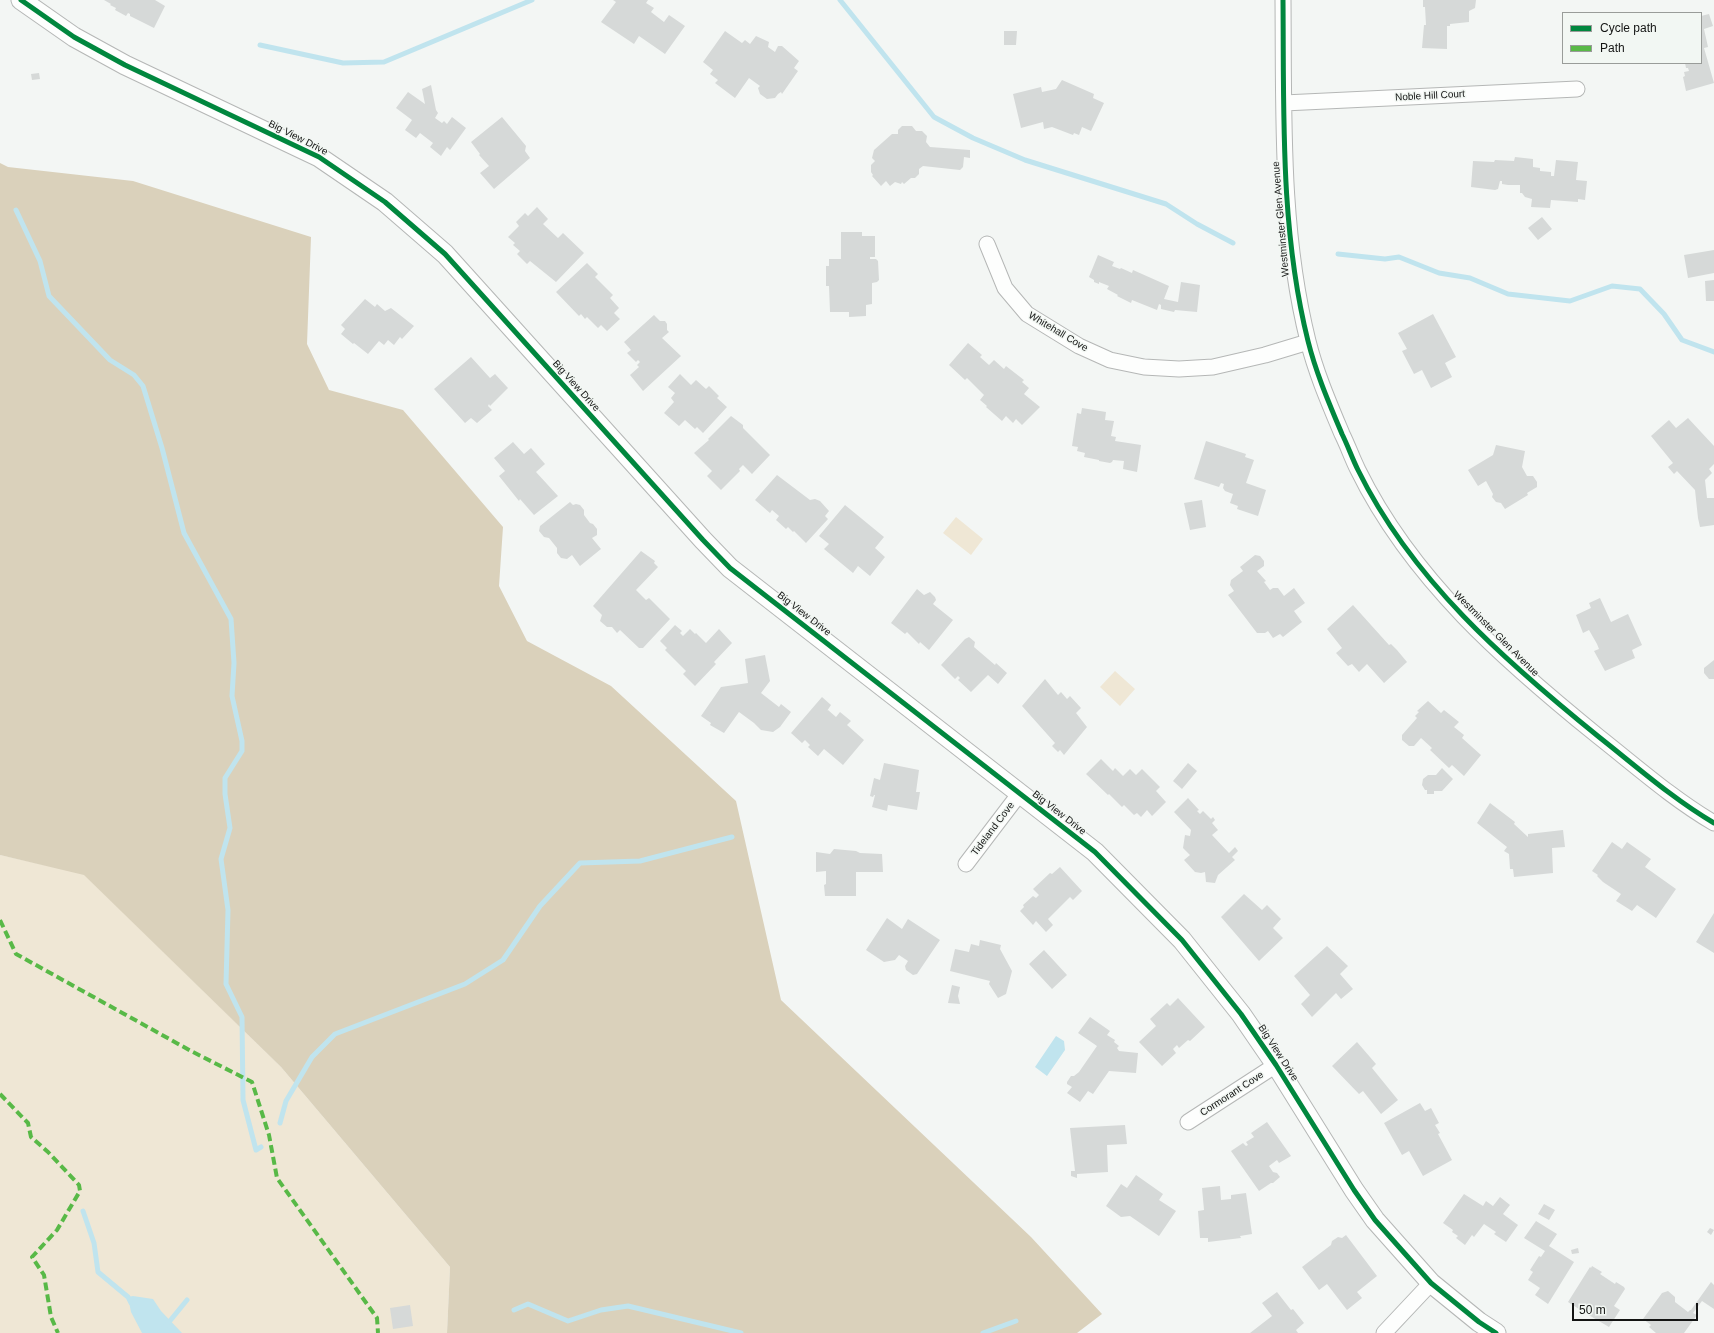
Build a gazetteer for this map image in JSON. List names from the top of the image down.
{
  "streets": {
    "street": [
      "Noble Hill Court",
      "Big View Drive",
      "Westminster Glen Avenue",
      "Whitehall Cove",
      "Tideland Cove",
      "Cormorant Cove"
    ]
  },
  "crossings": [
    ["Noble Hill Court", "Westminster Glen Avenue"],
    ["Big View Drive", "Tideland Cove"],
    ["Big View Drive", "Cormorant Cove"],
    ["Westminster Glen Avenue", "Whitehall Cove"]
  ],
  "legend": ["Cycle path", "Path"],
  "scale_bar": "50 m"
}
